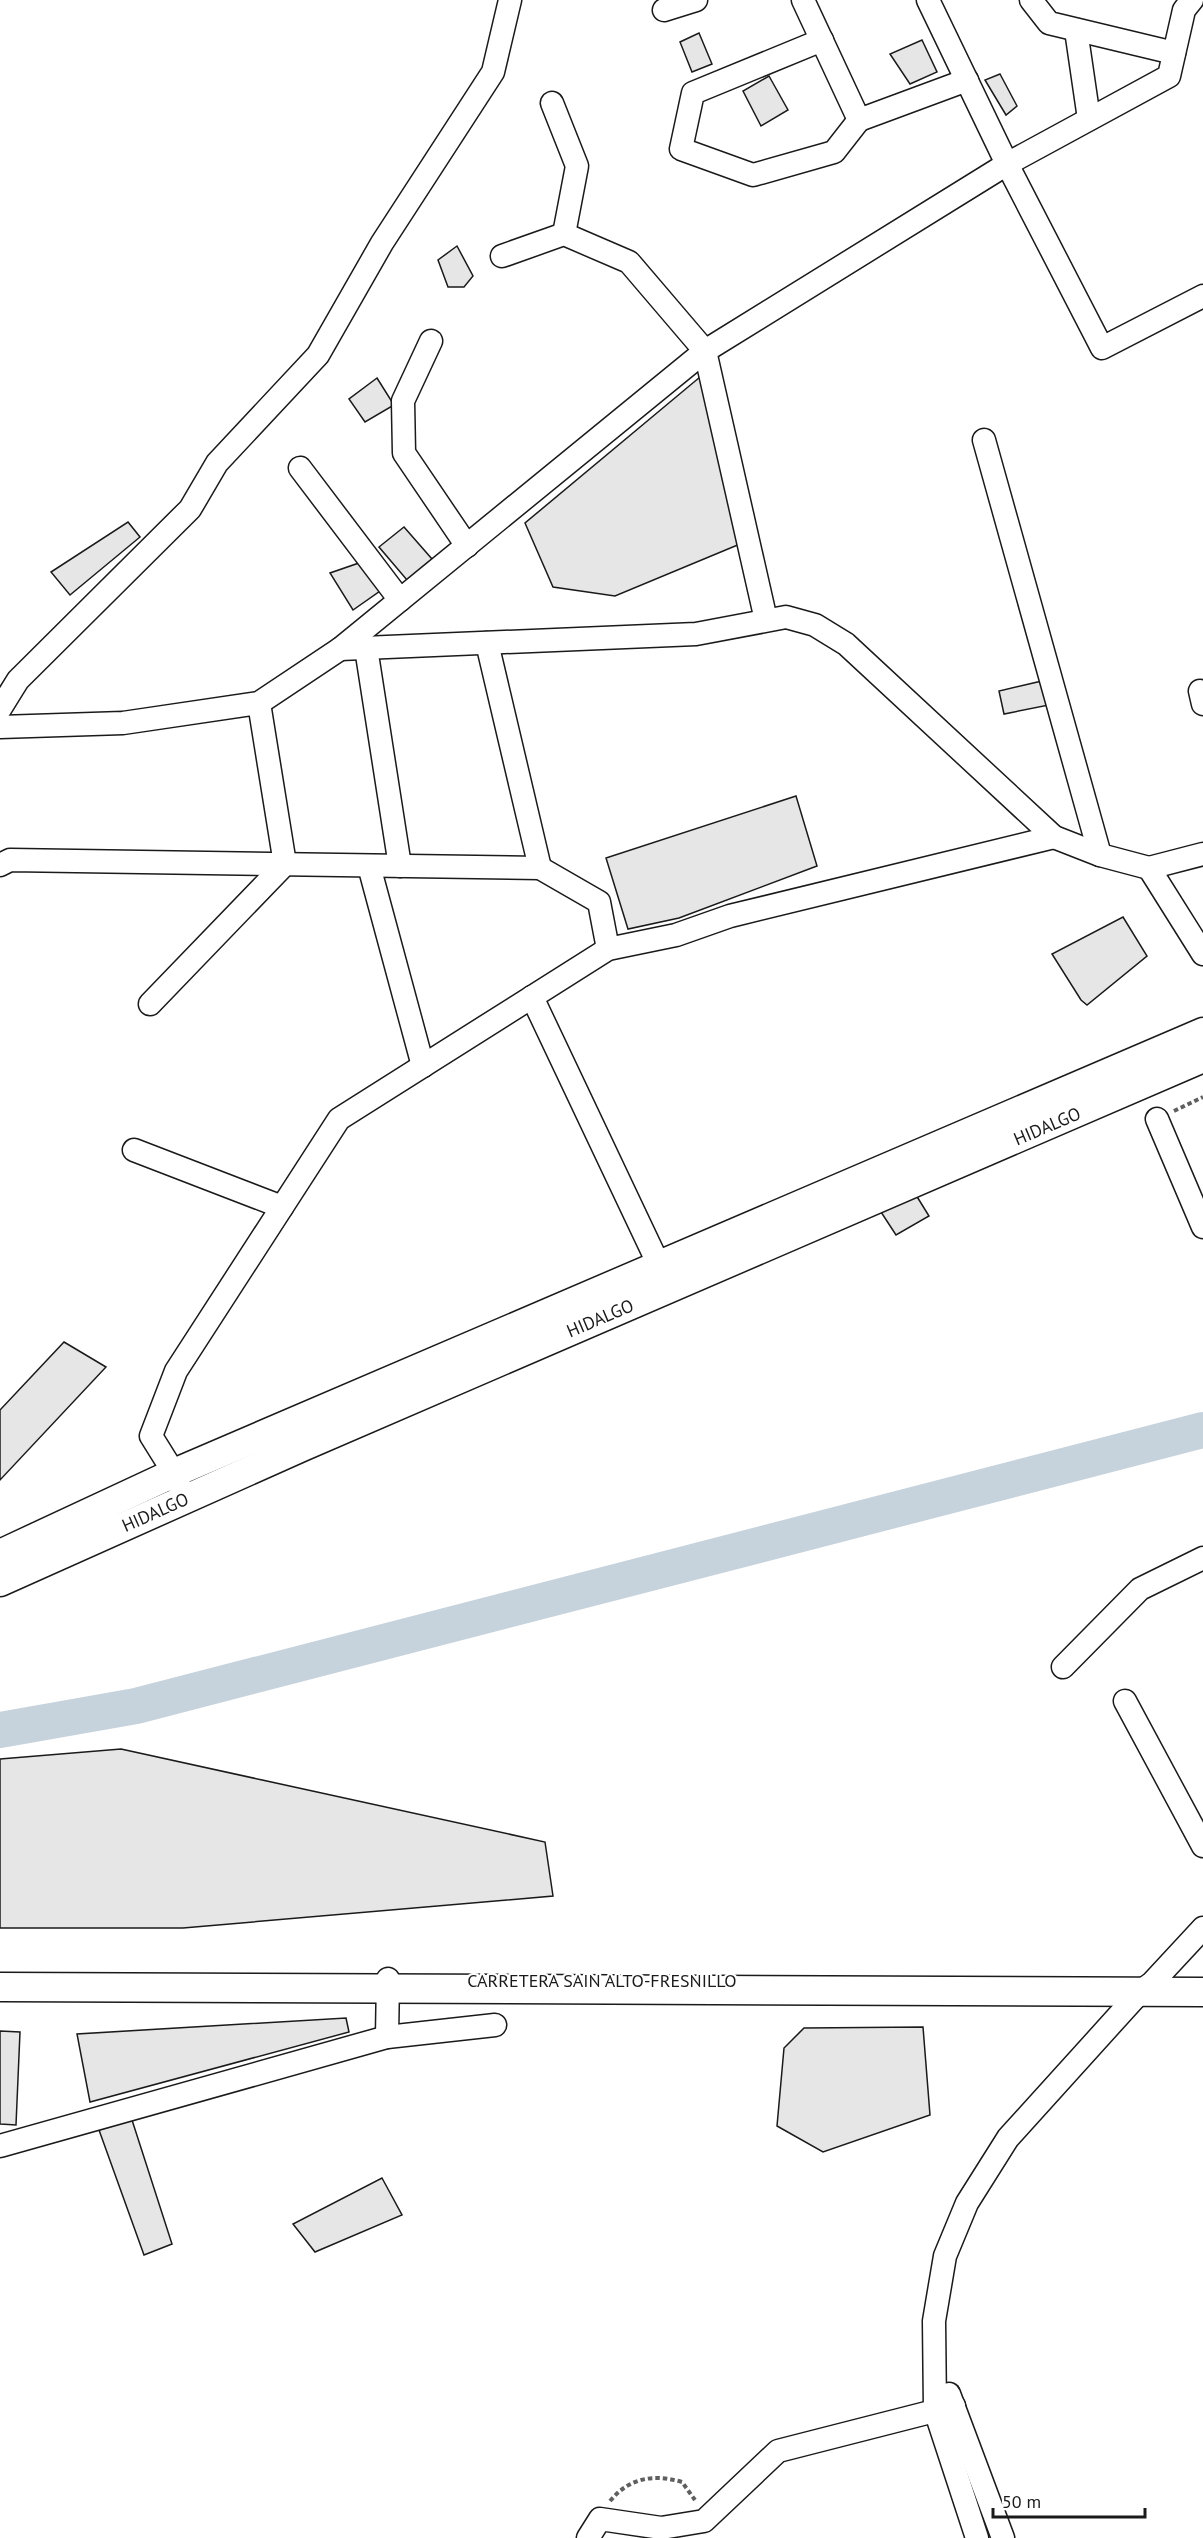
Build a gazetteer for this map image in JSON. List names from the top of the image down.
{
  "streets": {
    "main road": ["HIDALGO"]
  },
  "scale_bar": "50 m"
}
